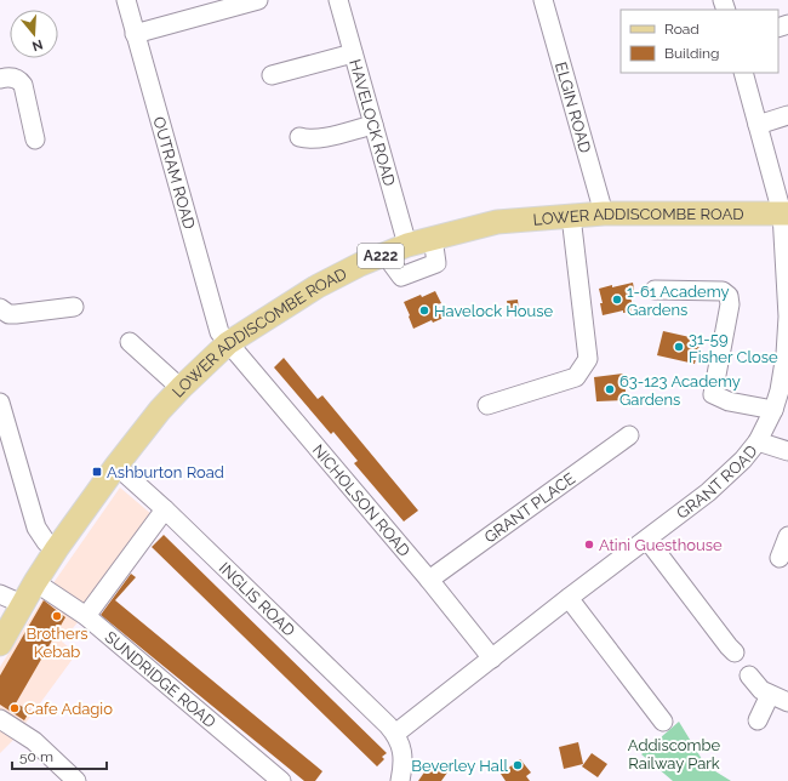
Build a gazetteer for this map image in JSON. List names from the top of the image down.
{
  "streets": {
    "main road": ["LOWER ADDISCOMBE ROAD", "A222"],
    "street": [
      "ELGIN ROAD",
      "HAVELOCK ROAD",
      "OUTRAM ROAD",
      "GRANT ROAD",
      "NICHOLSON ROAD",
      "GRANT PLACE",
      "INGLIS ROAD",
      "SUNDRIDGE ROAD"
    ]
  },
  "crossings": [
    ["ELGIN ROAD", "LOWER ADDISCOMBE ROAD"],
    ["HAVELOCK ROAD", "LOWER ADDISCOMBE ROAD"],
    ["OUTRAM ROAD", "LOWER ADDISCOMBE ROAD"],
    ["OUTRAM ROAD", "NICHOLSON ROAD"],
    ["LOWER ADDISCOMBE ROAD", "GRANT ROAD"],
    ["LOWER ADDISCOMBE ROAD", "NICHOLSON ROAD"],
    ["LOWER ADDISCOMBE ROAD", "INGLIS ROAD"],
    ["LOWER ADDISCOMBE ROAD", "SUNDRIDGE ROAD"],
    ["GRANT ROAD", "NICHOLSON ROAD"],
    ["GRANT ROAD", "INGLIS ROAD"],
    ["NICHOLSON ROAD", "GRANT PLACE"]
  ],
  "parks": ["Addiscombe Railway Park"],
  "places": {
    "other": [
      "1-61 Academy Gardens",
      "Havelock House",
      "31-59 Fisher Close",
      "63-123 Academy Gardens",
      "Atini Guesthouse",
      "Brothers Kebab",
      "Cafe Adagio",
      "Beverley Hall"
    ],
    "transit": ["Ashburton Road"]
  },
  "legend": ["Road", "Building"],
  "scale_bar": "50 m",
  "north": "bottom"
}
